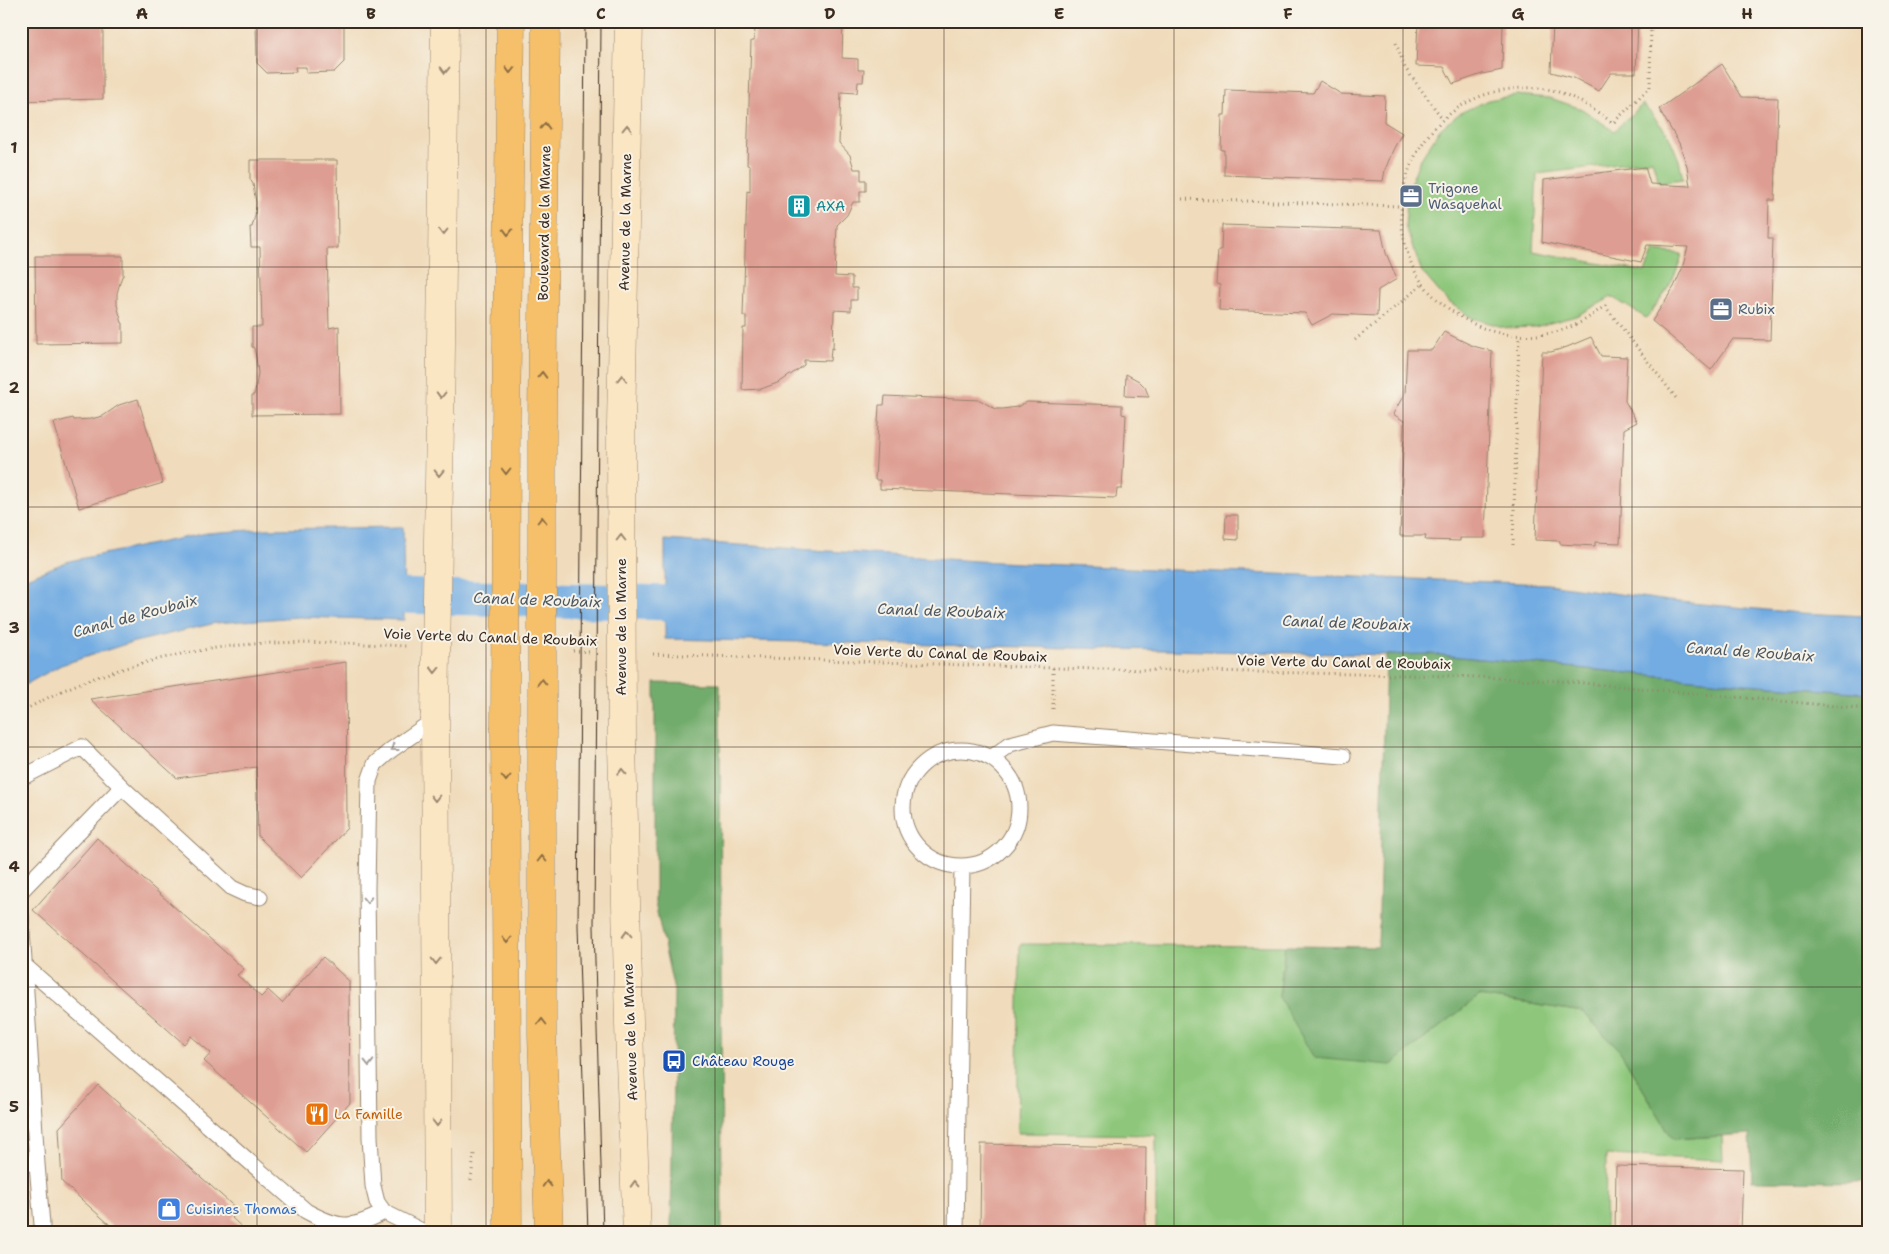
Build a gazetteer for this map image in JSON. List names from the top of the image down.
{
  "streets": {
    "main road": ["Boulevard de la Marne"],
    "street": ["Avenue de la Marne"],
    "path": ["Voie Verte du Canal de Roubaix"]
  },
  "water": ["Canal de Roubaix"],
  "places": {
    "office": ["Trigone Wasquehal", "Rubix"],
    "building": ["AXA"],
    "bus stop": ["Château Rouge"],
    "restaurant": ["La Famille"],
    "shop": ["Cuisines Thomas"]
  },
  "grid": {
    "columns": [
      "A",
      "B",
      "C",
      "D",
      "E",
      "F",
      "G",
      "H"
    ],
    "rows": [
      "1",
      "2",
      "3",
      "4",
      "5"
    ]
  }
}
